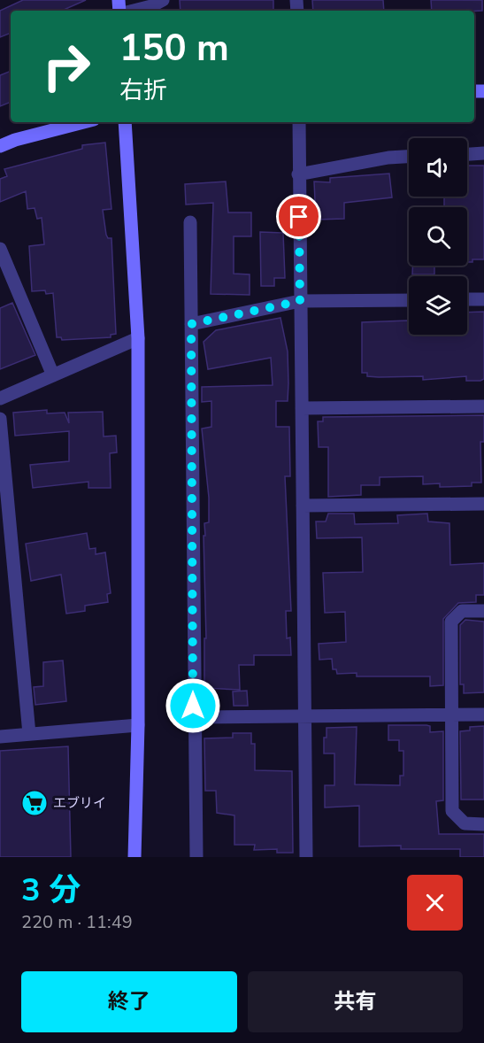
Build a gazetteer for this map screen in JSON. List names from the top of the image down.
{
  "places": {
    "supermarket": ["エブリイ"]
  },
  "page": {
    "turn": ["150 m", "右折"],
    "heading": ["3 分", "220 m · 11:49"],
    "buttons": ["終了", "共有"]
  }
}
